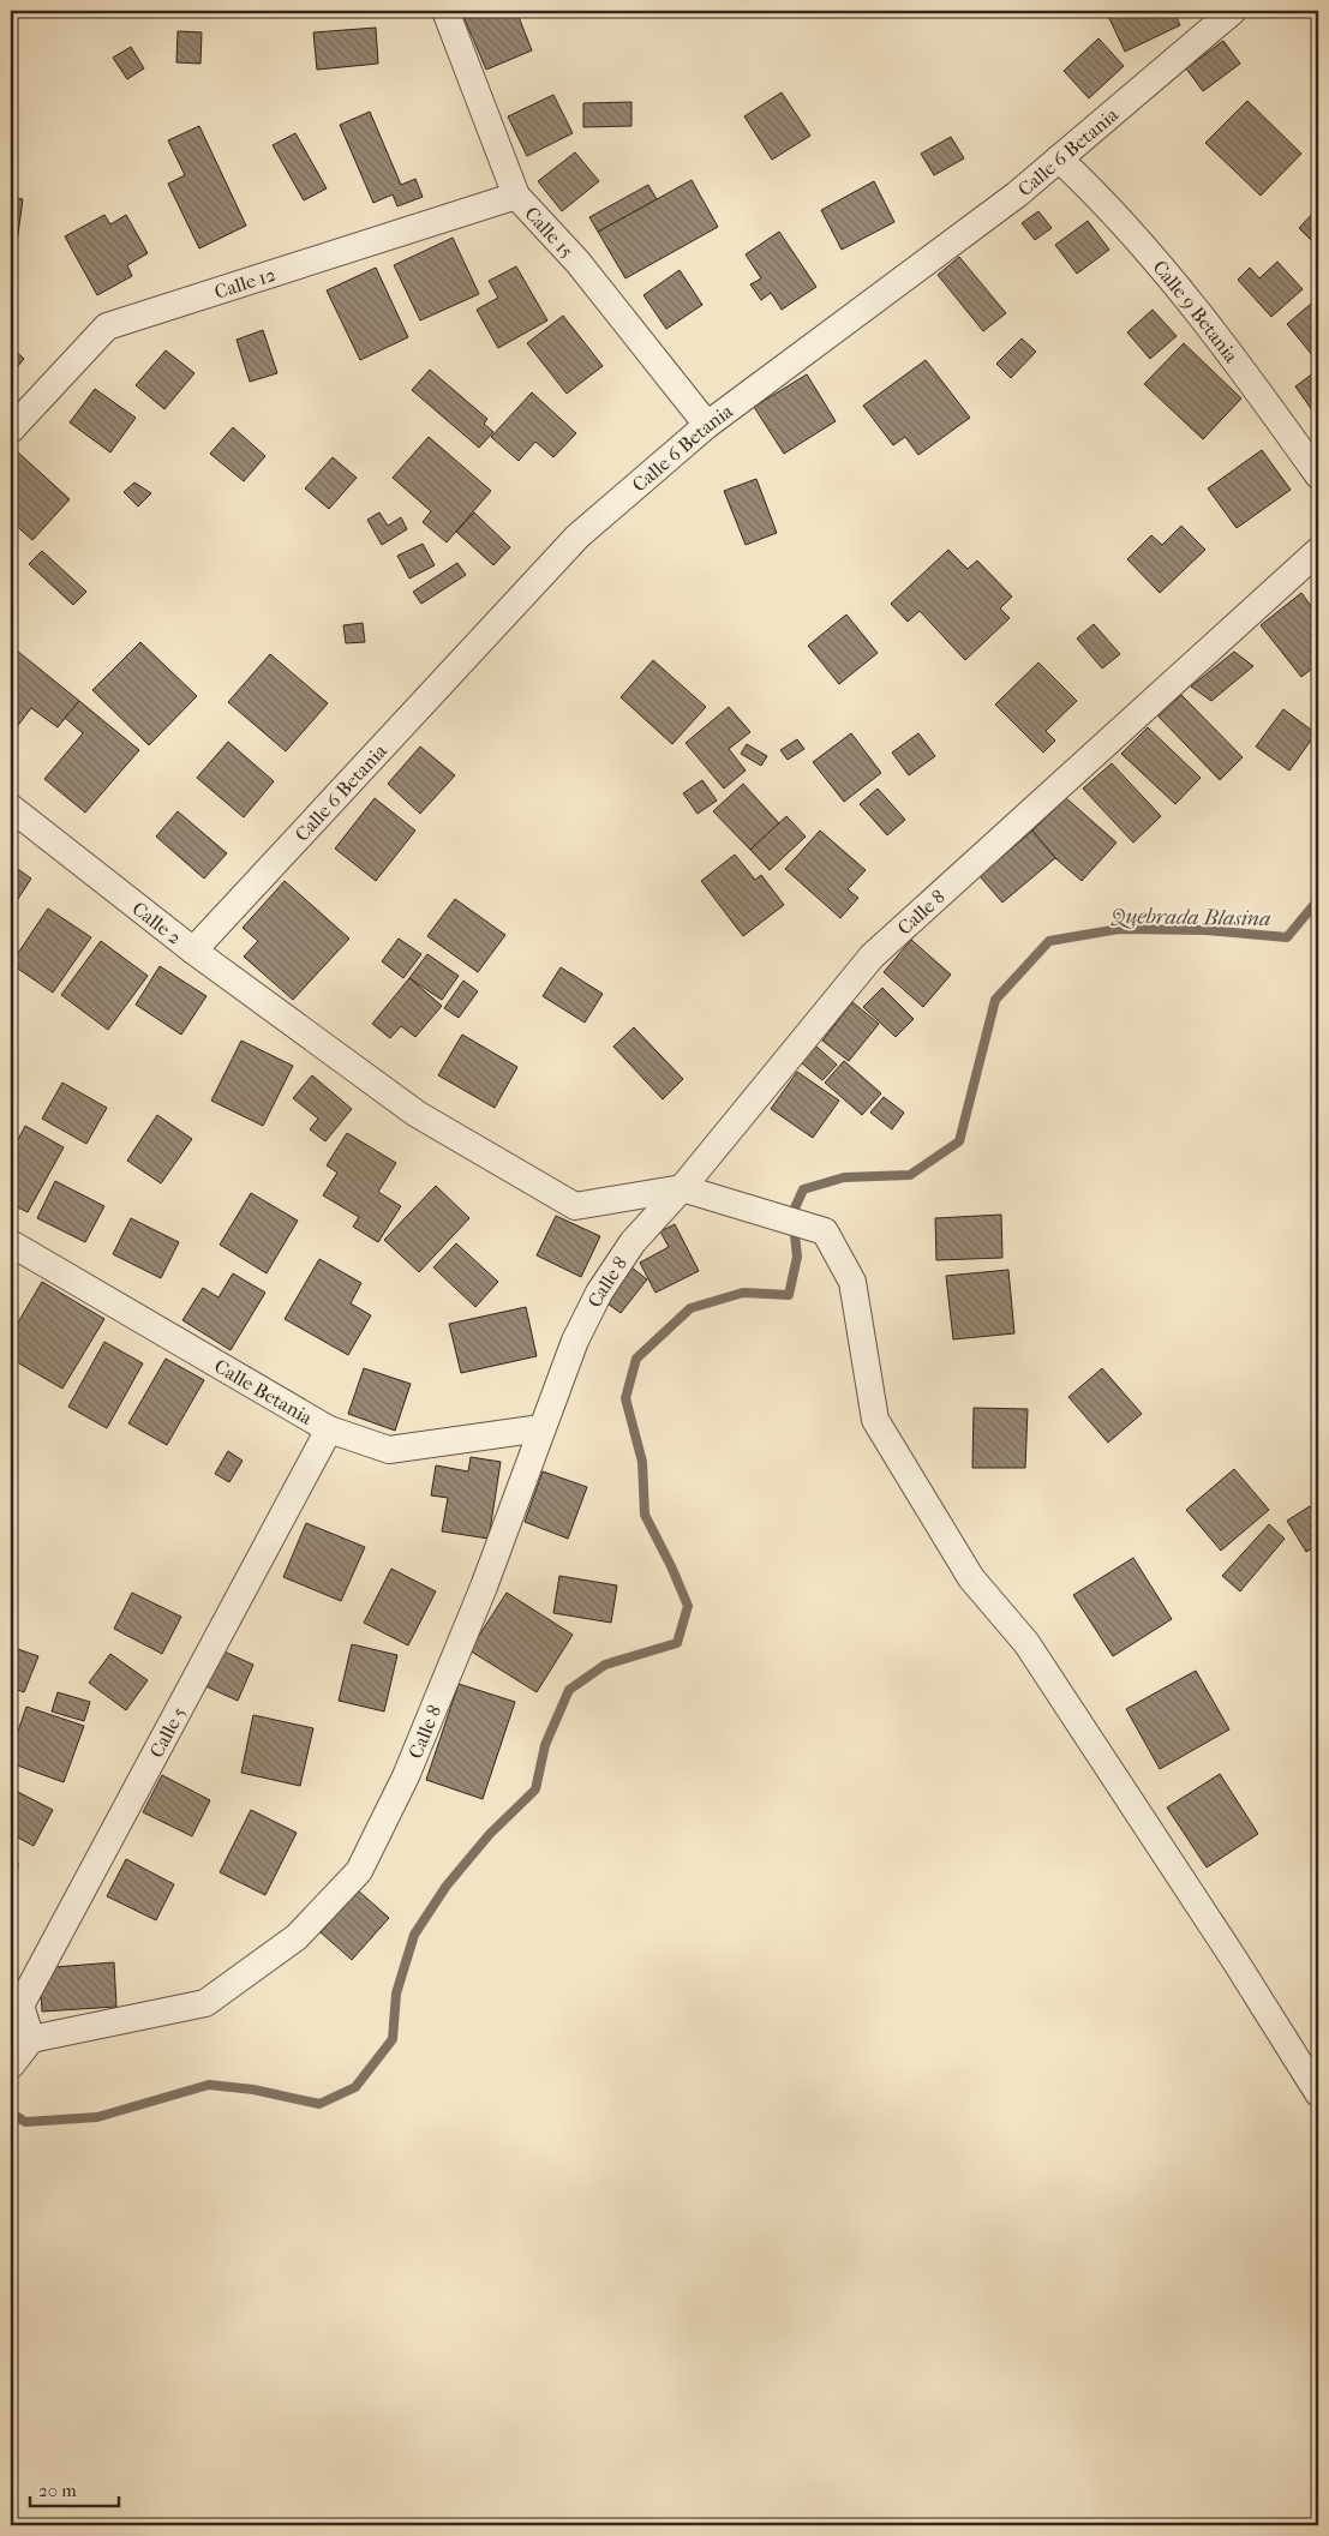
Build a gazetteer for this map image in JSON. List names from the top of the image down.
{
  "streets": {
    "street": [
      "Calle 6 Betania",
      "Calle 15",
      "Calle 12",
      "Calle 9 Betania",
      "Calle 8",
      "Calle 2",
      "Calle Betania",
      "Calle 5"
    ]
  },
  "crossings": [
    ["Calle 6 Betania", "Calle 15"],
    ["Calle 6 Betania", "Calle 9 Betania"],
    ["Calle 6 Betania", "Calle 2"],
    ["Calle 15", "Calle 12"],
    ["Calle 8", "Calle 2"],
    ["Calle 8", "Calle Betania"],
    ["Calle 8", "Calle 5"],
    ["Calle Betania", "Calle 5"]
  ],
  "water": ["Quebrada Blasina"],
  "scale_bar": "20 m"
}
